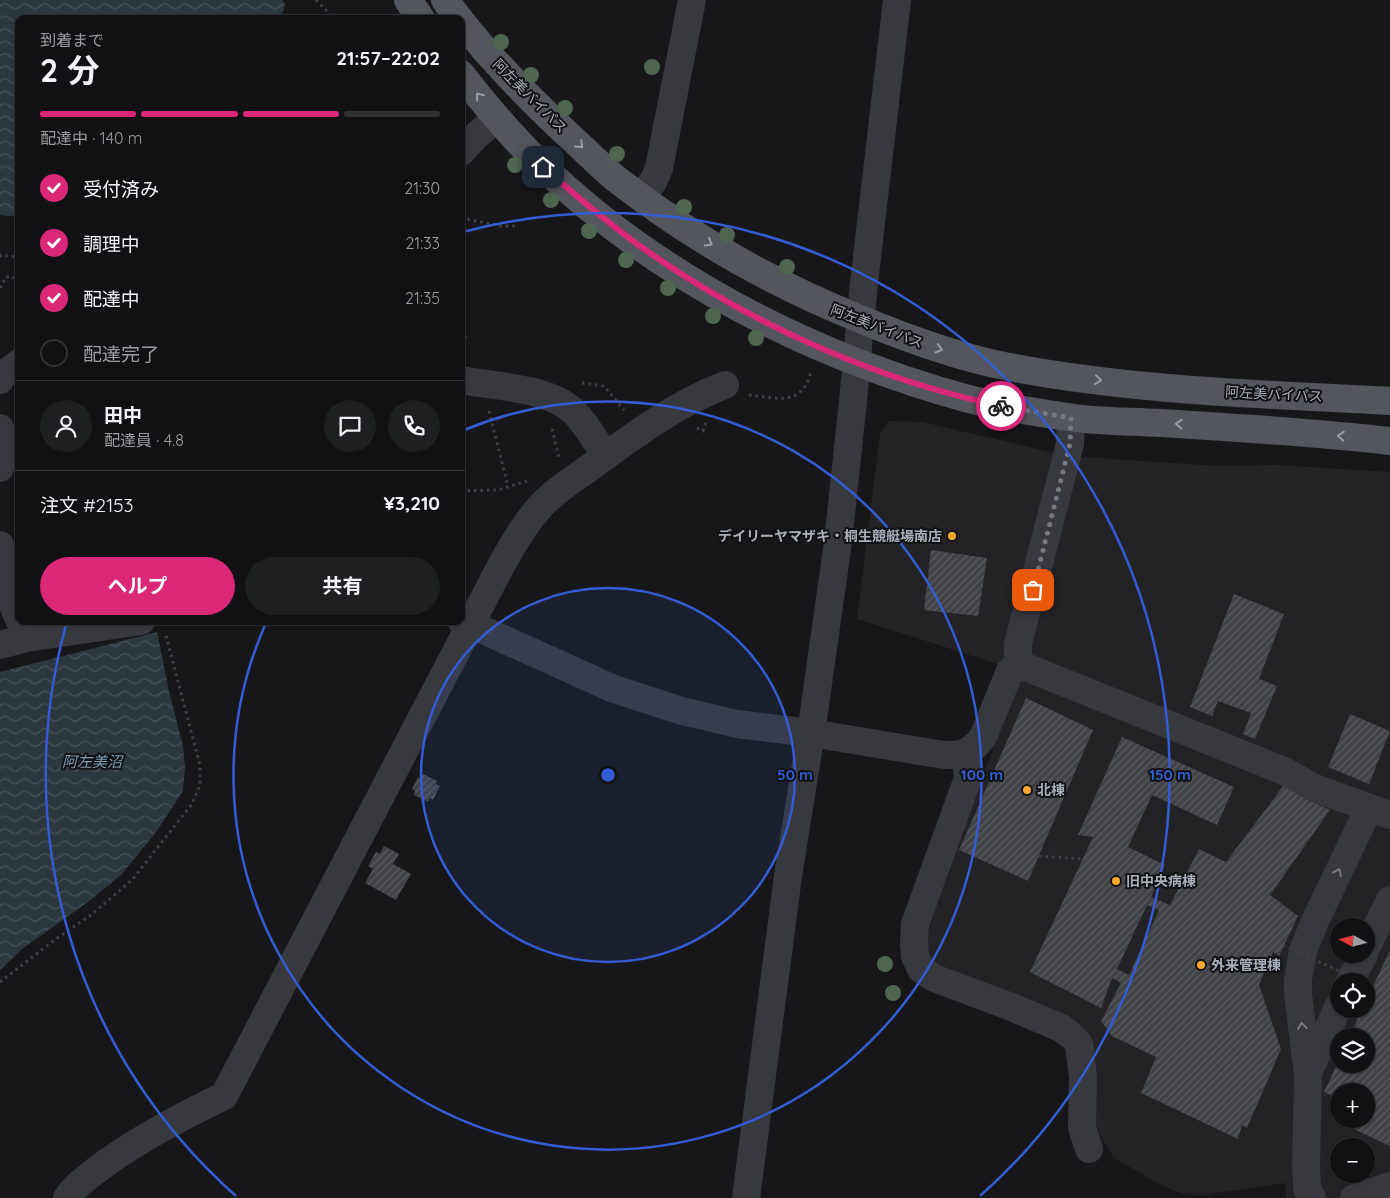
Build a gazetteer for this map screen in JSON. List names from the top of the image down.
{
  "streets": {
    "main road": ["阿左美バイパス"]
  },
  "water": ["阿左美沼"],
  "places": [
    "デイリーヤマザキ・桐生競艇場南店",
    "北棟",
    "旧中央病棟",
    "外来管理棟"
  ],
  "north": "left",
  "page": {
    "heading": ["2 分", "到着まで", "21:57–22:02"],
    "panel": [
      "田中",
      "配達員 · 4.8",
      "注文 #2153",
      "¥3,210"
    ],
    "bar": "配達中 · 140 m",
    "list": [
      ["受付済み", "21:30"],
      ["調理中", "21:33"],
      ["配達中", "21:35"],
      "配達完了"
    ],
    "buttons": ["ヘルプ", "共有"],
    "map_buttons": ["+", "−"]
  },
  "rings": ["50 m", "100 m", "150 m"]
}
